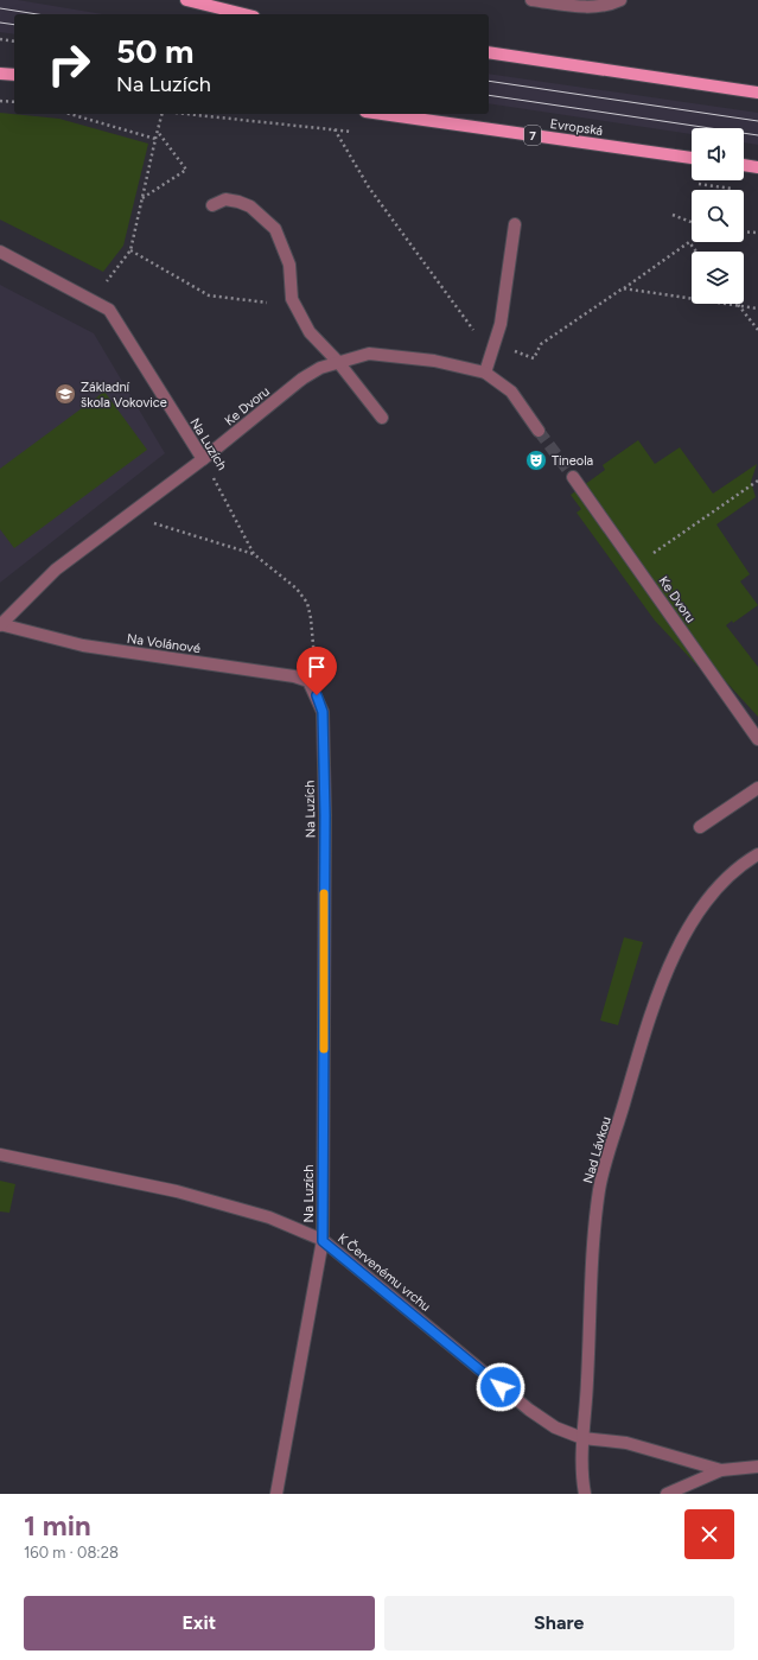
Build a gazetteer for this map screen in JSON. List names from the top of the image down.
{
  "streets": {
    "main road": ["Evropská", "7"],
    "street": [
      "Ke Dvoru",
      "Na Luzích",
      "Na Volánové",
      "Nad Lávkou",
      "K Červenému vrchu"
    ]
  },
  "crossings": [
    ["Ke Dvoru", "Na Luzích"],
    ["Ke Dvoru", "Na Volánové"],
    ["Na Luzích", "Na Volánové"],
    ["Na Luzích", "K Červenému vrchu"],
    ["Nad Lávkou", "K Červenému vrchu"]
  ],
  "places": {
    "school or university": ["Základní škola Vokovice"],
    "theatre": ["Tineola"]
  },
  "page": {
    "turn": ["50 m", "Na Luzích"],
    "heading": ["1 min", "160 m · 08:28"],
    "buttons": ["Exit", "Share"]
  }
}
